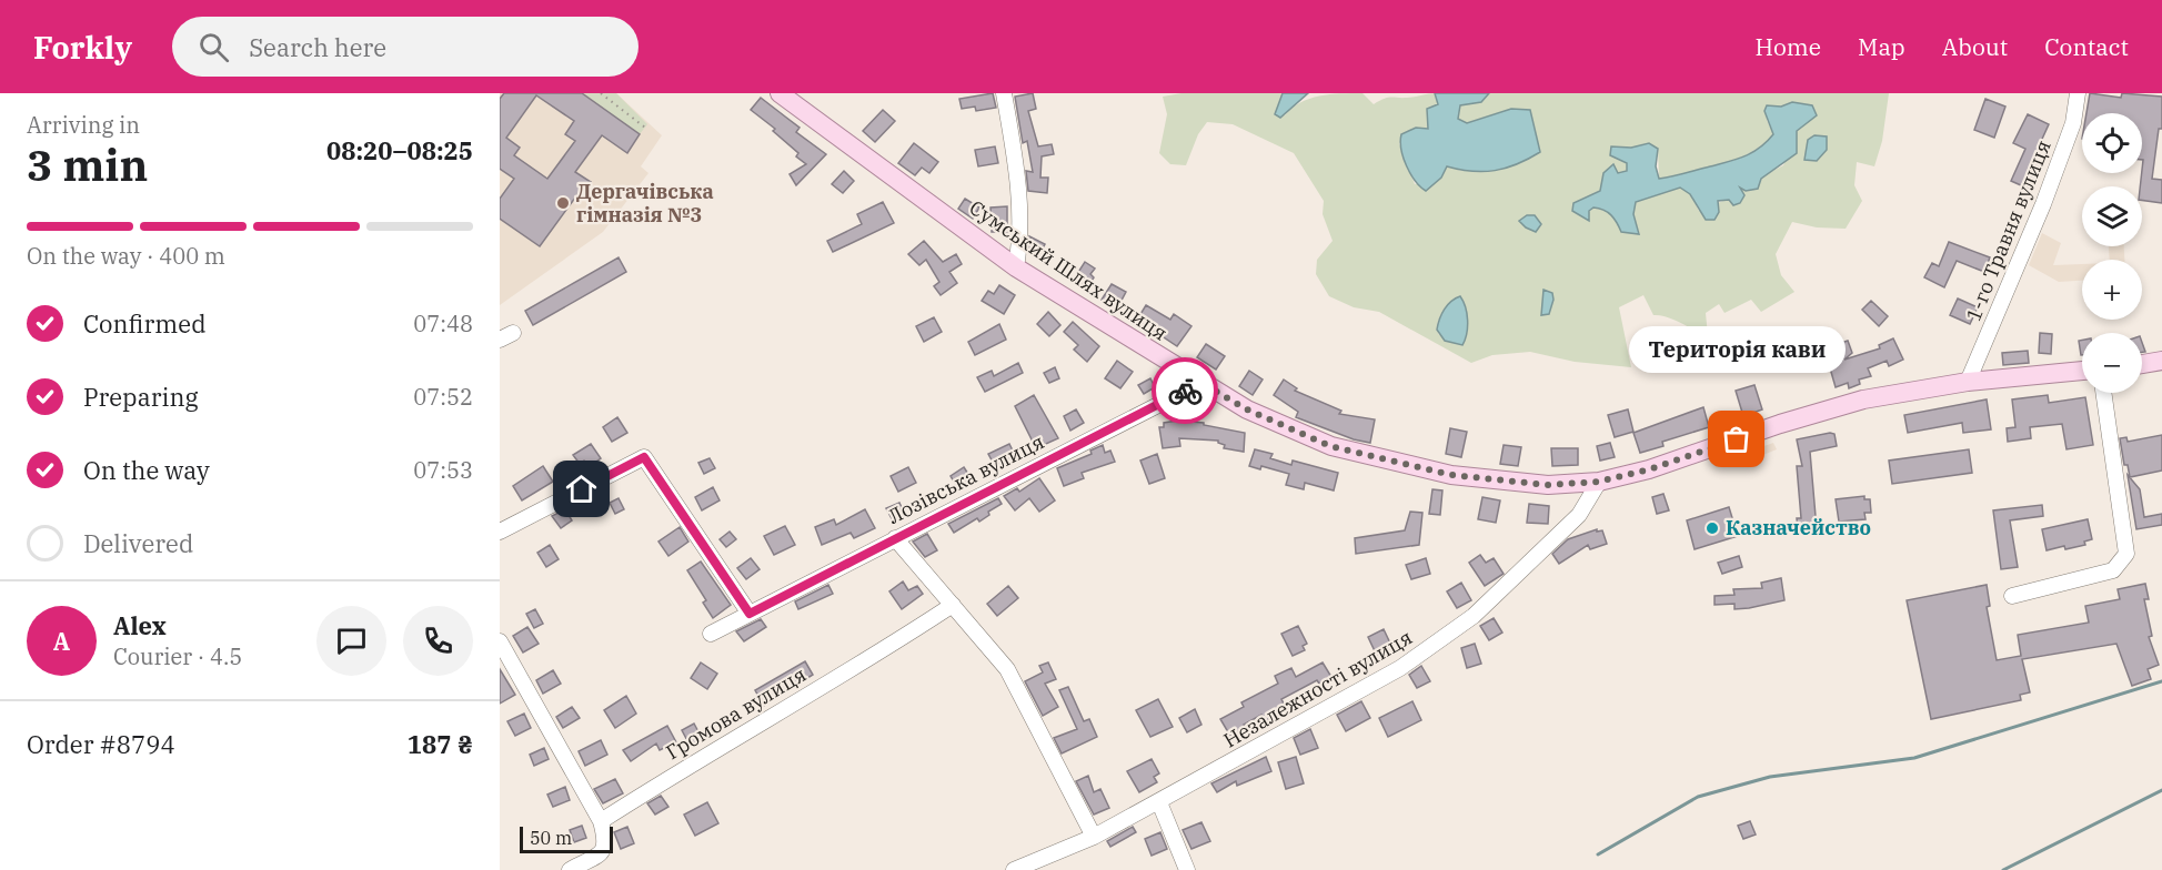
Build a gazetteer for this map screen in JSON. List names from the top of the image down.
{
  "streets": {
    "main road": ["Сумський Шлях вулиця"],
    "street": [
      "1-го Травня вулиця",
      "Лозівська вулиця",
      "Незалежності вулиця",
      "Громова вулиця"
    ]
  },
  "crossings": [
    ["1-го Травня вулиця", "Сумський Шлях вулиця"],
    ["Сумський Шлях вулиця", "Лозівська вулиця"],
    ["Сумський Шлях вулиця", "Незалежності вулиця"]
  ],
  "places": ["Дергачівська гімназія №3", "Територія кави", "Казначейство"],
  "scale_bar": "50 m",
  "page": {
    "header": "Forkly",
    "search": "Search here",
    "nav": [
      "Home",
      "Map",
      "About",
      "Contact"
    ],
    "heading": ["3 min", "Arriving in", "08:20–08:25"],
    "panel": [
      "Alex",
      "Courier · 4.5",
      "Order #8794",
      "187 ₴"
    ],
    "map_buttons": ["+", "−"],
    "bar": "On the way · 400 m",
    "list": [
      ["Confirmed", "07:48"],
      ["Preparing", "07:52"],
      ["On the way", "07:53"],
      "Delivered"
    ],
    "bubble": "Територія кави",
    "round": "A",
    "scale": "50 m"
  }
}
